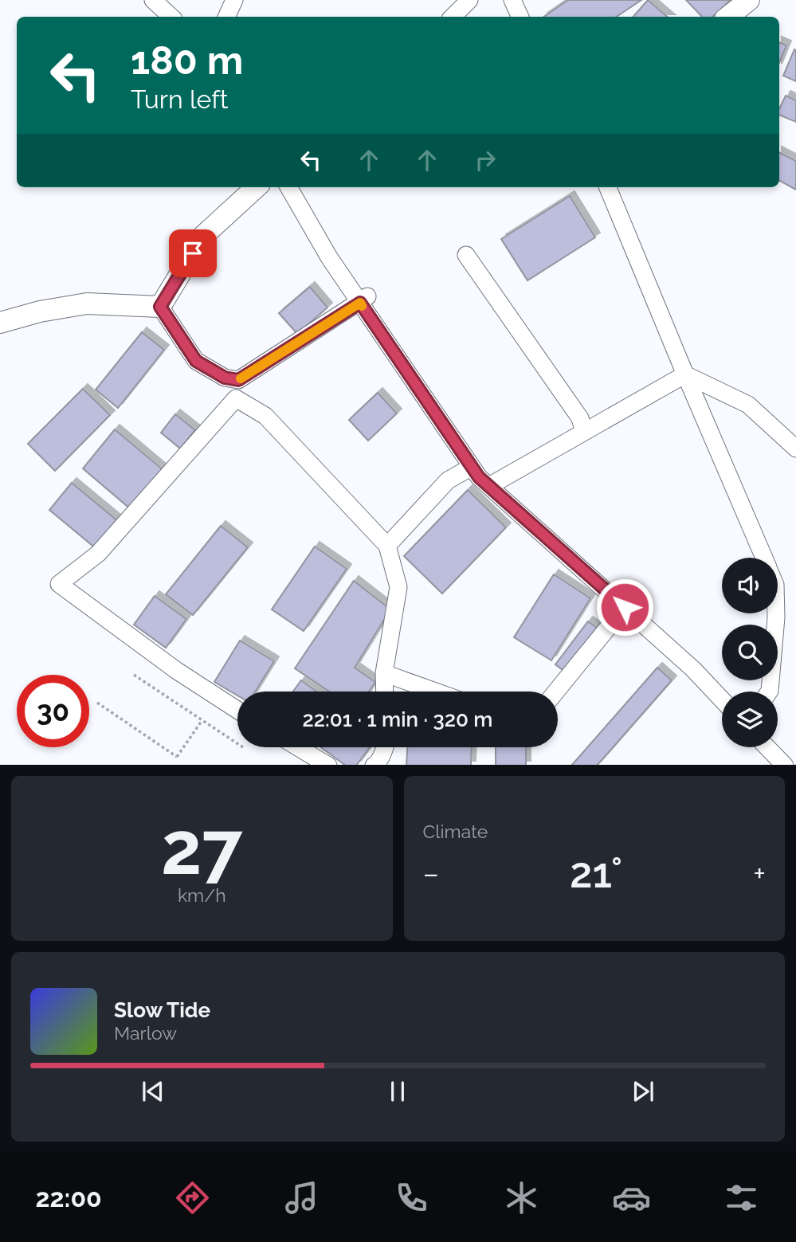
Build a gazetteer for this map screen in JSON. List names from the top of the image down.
{
  "page": {
    "turn": ["180 m", "Turn left"],
    "limit": "30",
    "trip": "22:01 · 1 min · 320 m",
    "tile": [
      ["27", "km/h"],
      "Climate"
    ],
    "heat": ["−", "21°", "+"],
    "song": ["Slow Tide", "Marlow"],
    "tabs": "22:00"
  }
}
